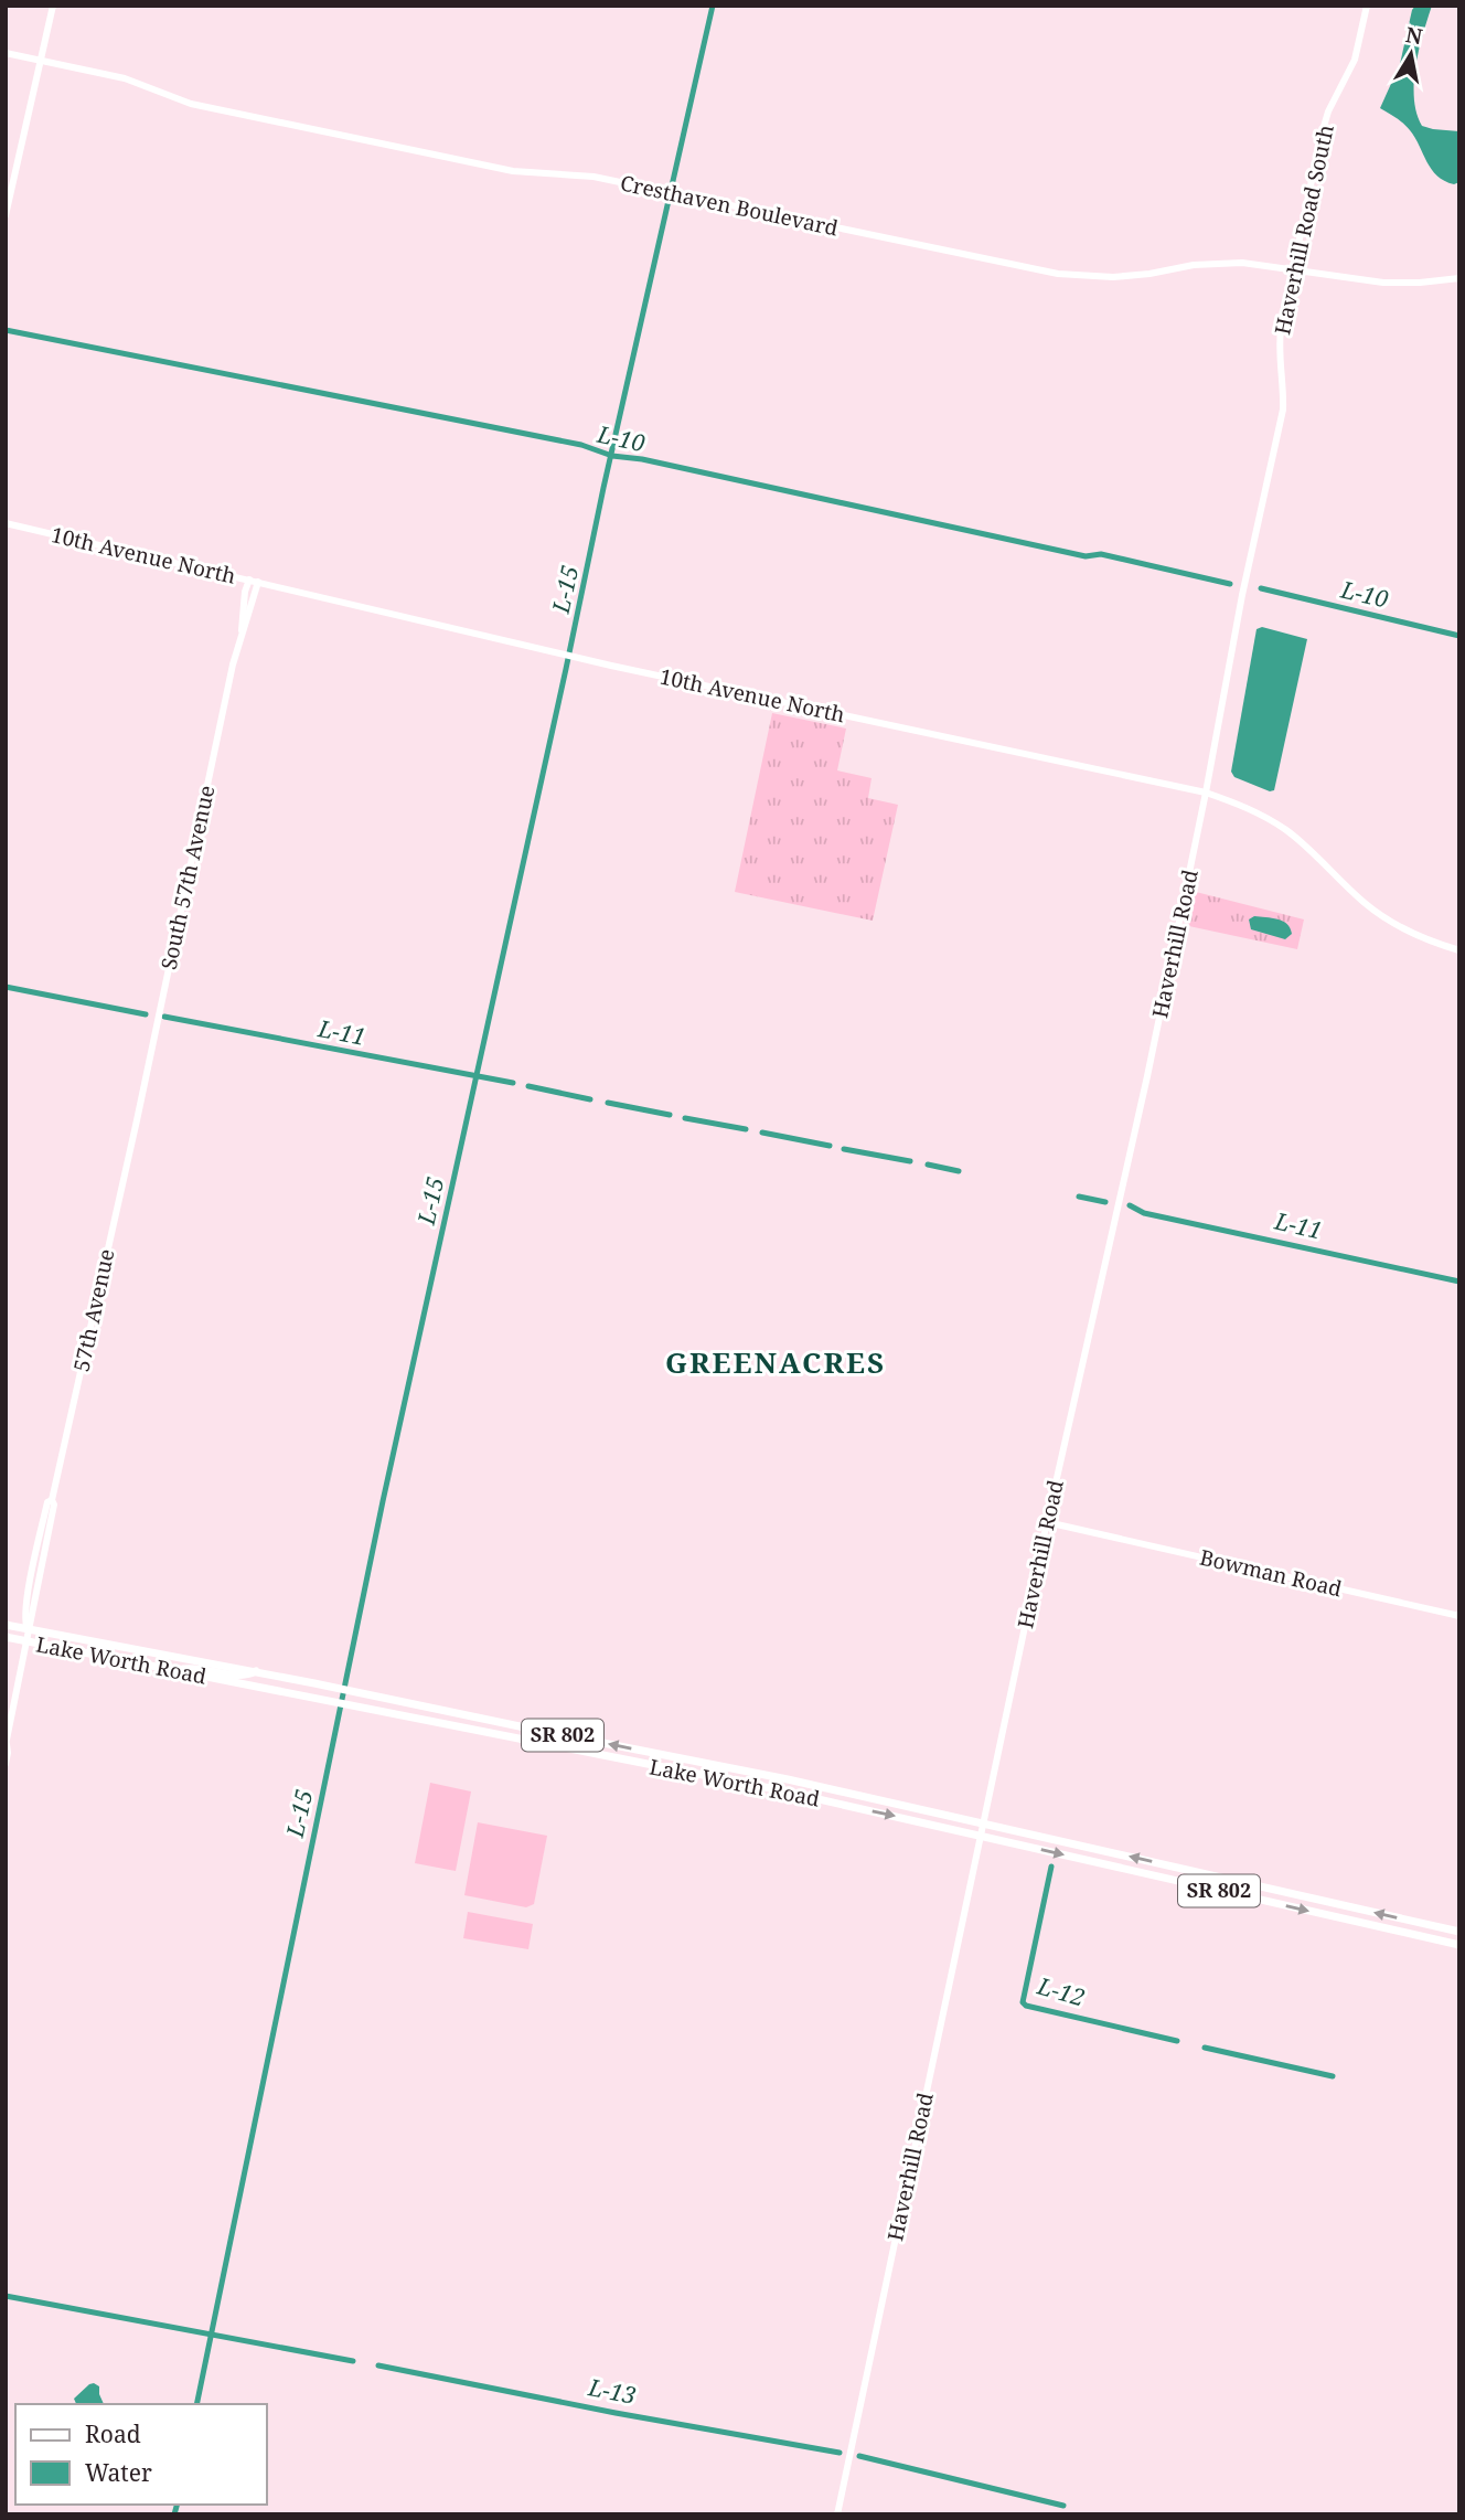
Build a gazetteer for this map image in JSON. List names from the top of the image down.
{
  "streets": {
    "main road": ["Lake Worth Road", "SR 802"],
    "street": [
      "Cresthaven Boulevard",
      "Haverhill Road South",
      "10th Avenue North",
      "South 57th Avenue",
      "Haverhill Road",
      "57th Avenue",
      "Bowman Road"
    ]
  },
  "crossings": [
    ["Cresthaven Boulevard", "Haverhill Road South"],
    ["Haverhill Road South", "Haverhill Road"],
    ["10th Avenue North", "South 57th Avenue"],
    ["10th Avenue North", "Haverhill Road"],
    ["South 57th Avenue", "57th Avenue"],
    ["Haverhill Road", "Bowman Road"],
    ["Haverhill Road", "Lake Worth Road"],
    ["57th Avenue", "Lake Worth Road"]
  ],
  "districts": ["GREENACRES"],
  "water": [
    "L-10",
    "L-15",
    "L-11",
    "L-12",
    "L-13"
  ],
  "legend": ["Road", "Water"],
  "north": "top"
}
